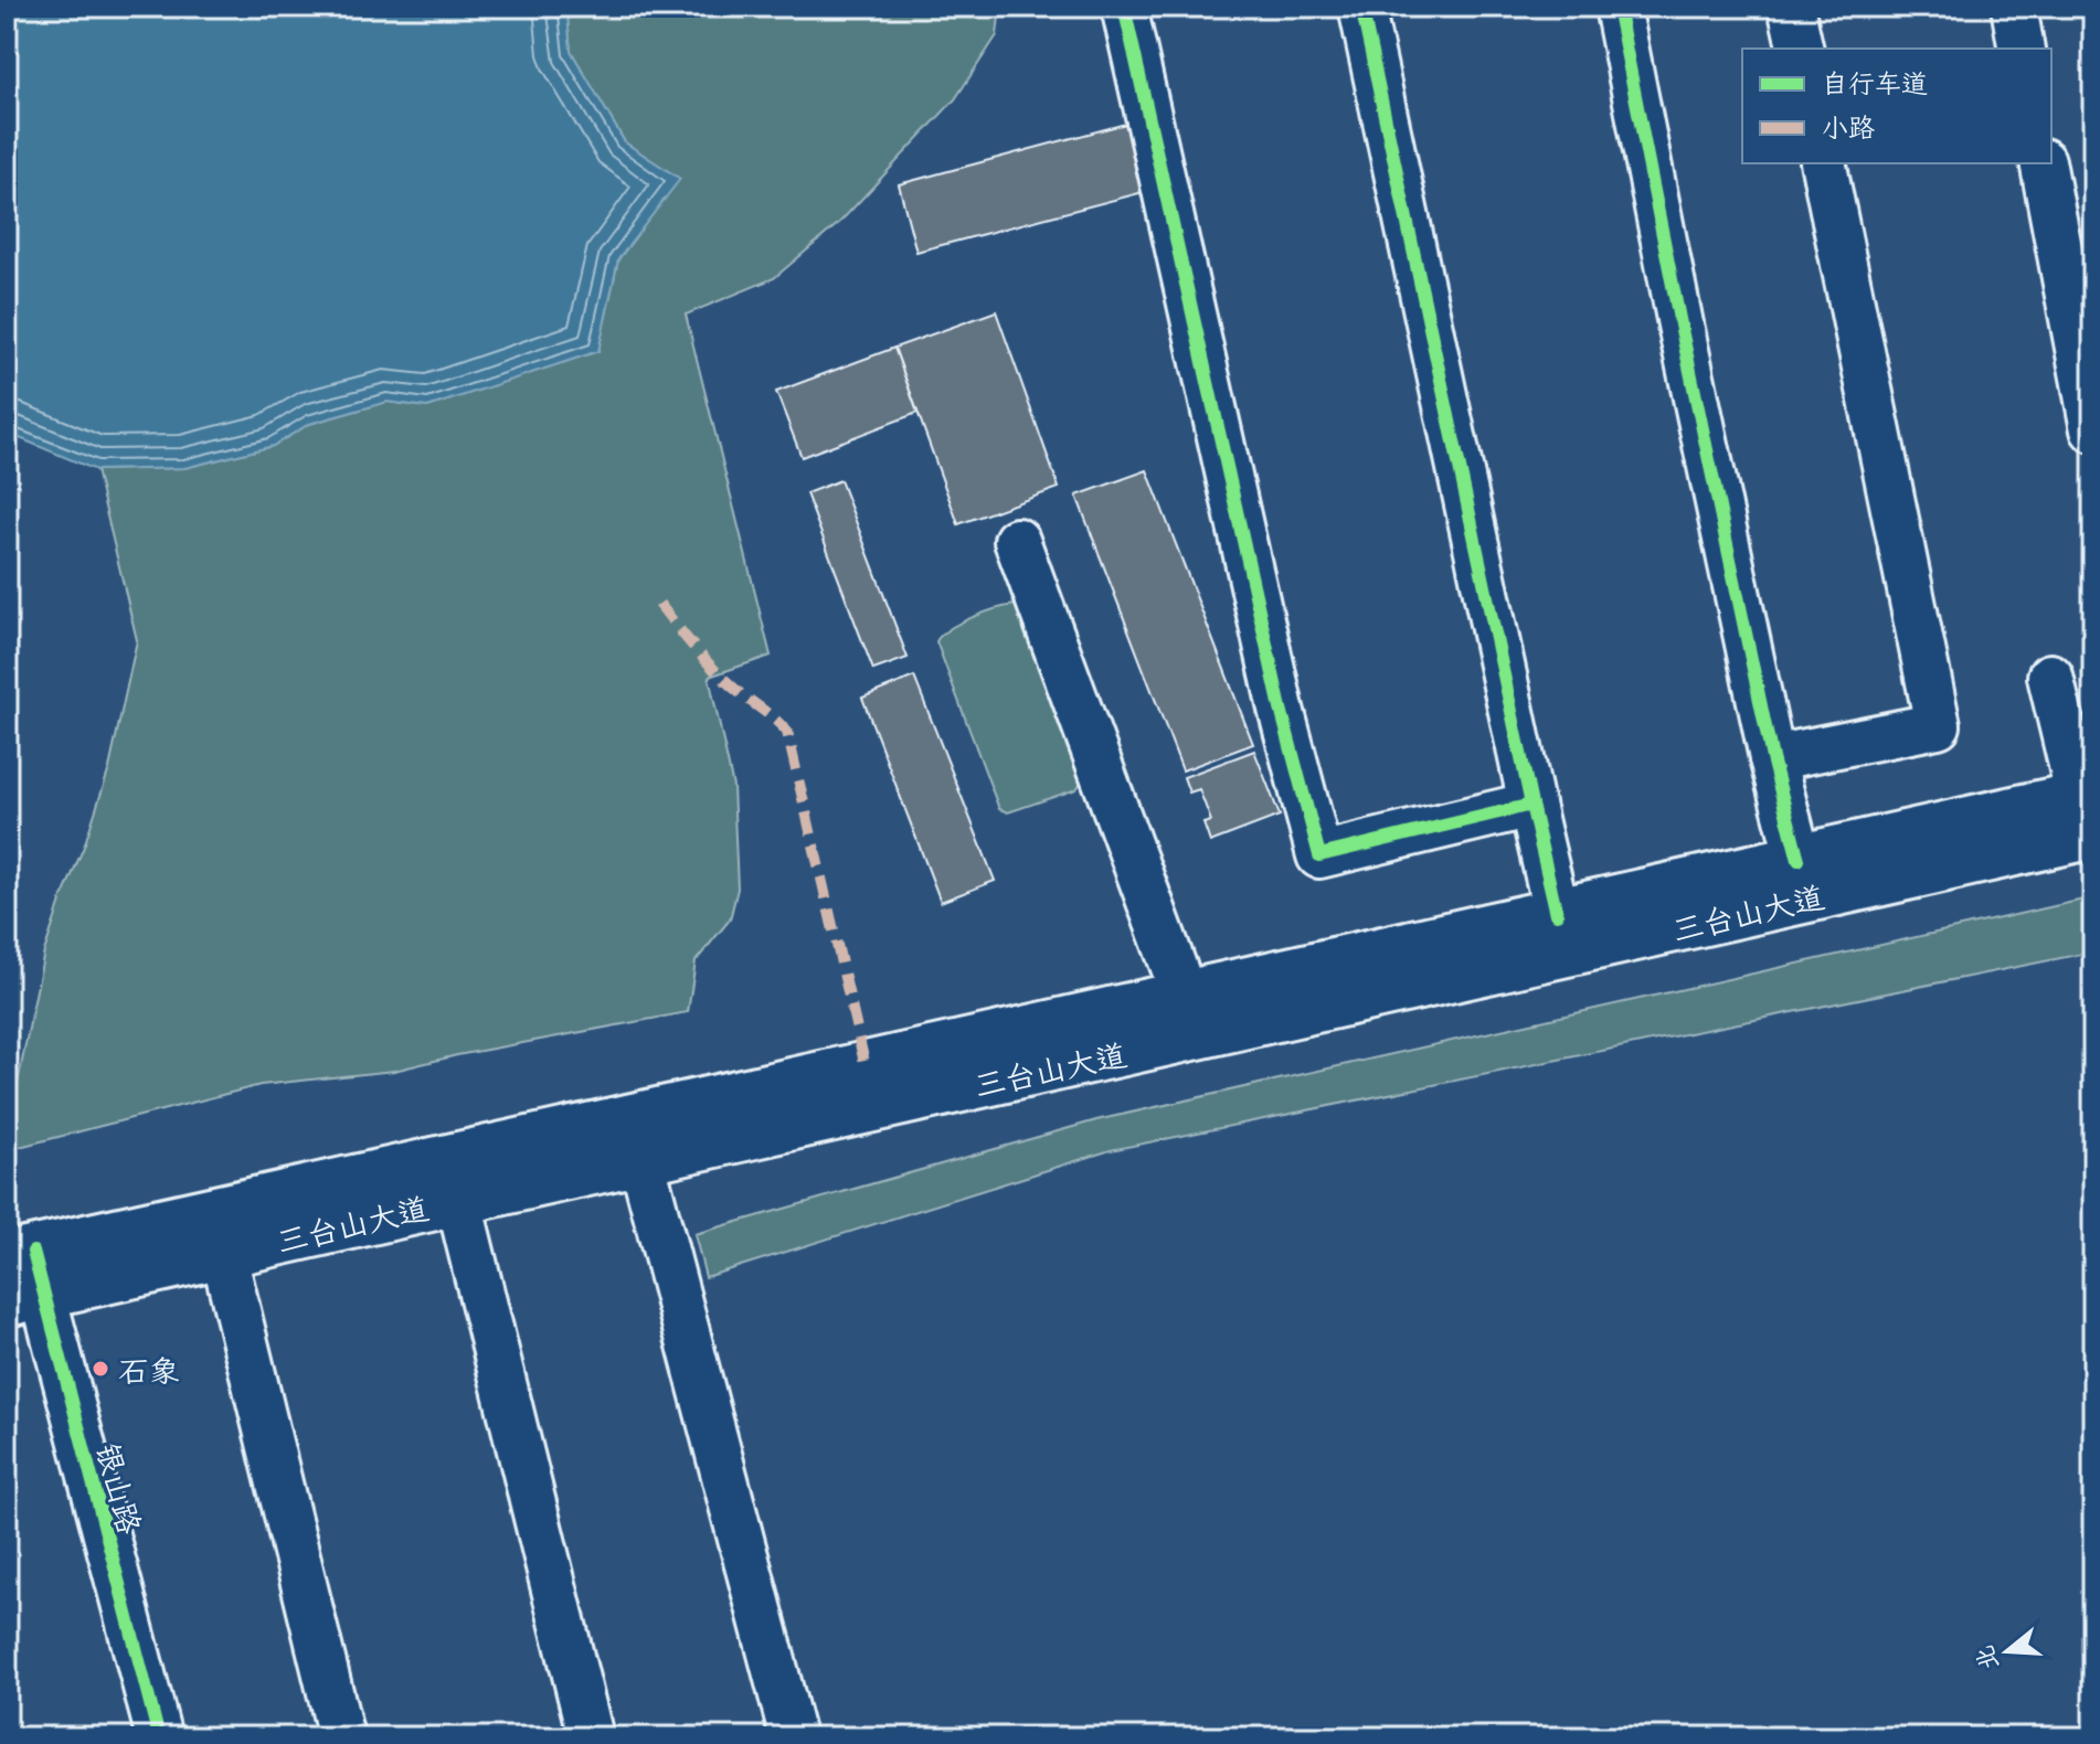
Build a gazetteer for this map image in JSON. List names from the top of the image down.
{
  "streets": {
    "main road": ["三台山大道"],
    "street": ["银山路"]
  },
  "crossings": [
    ["三台山大道", "银山路"]
  ],
  "places": ["石象"],
  "legend": ["自行车道", "小路"],
  "north": "left"
}
